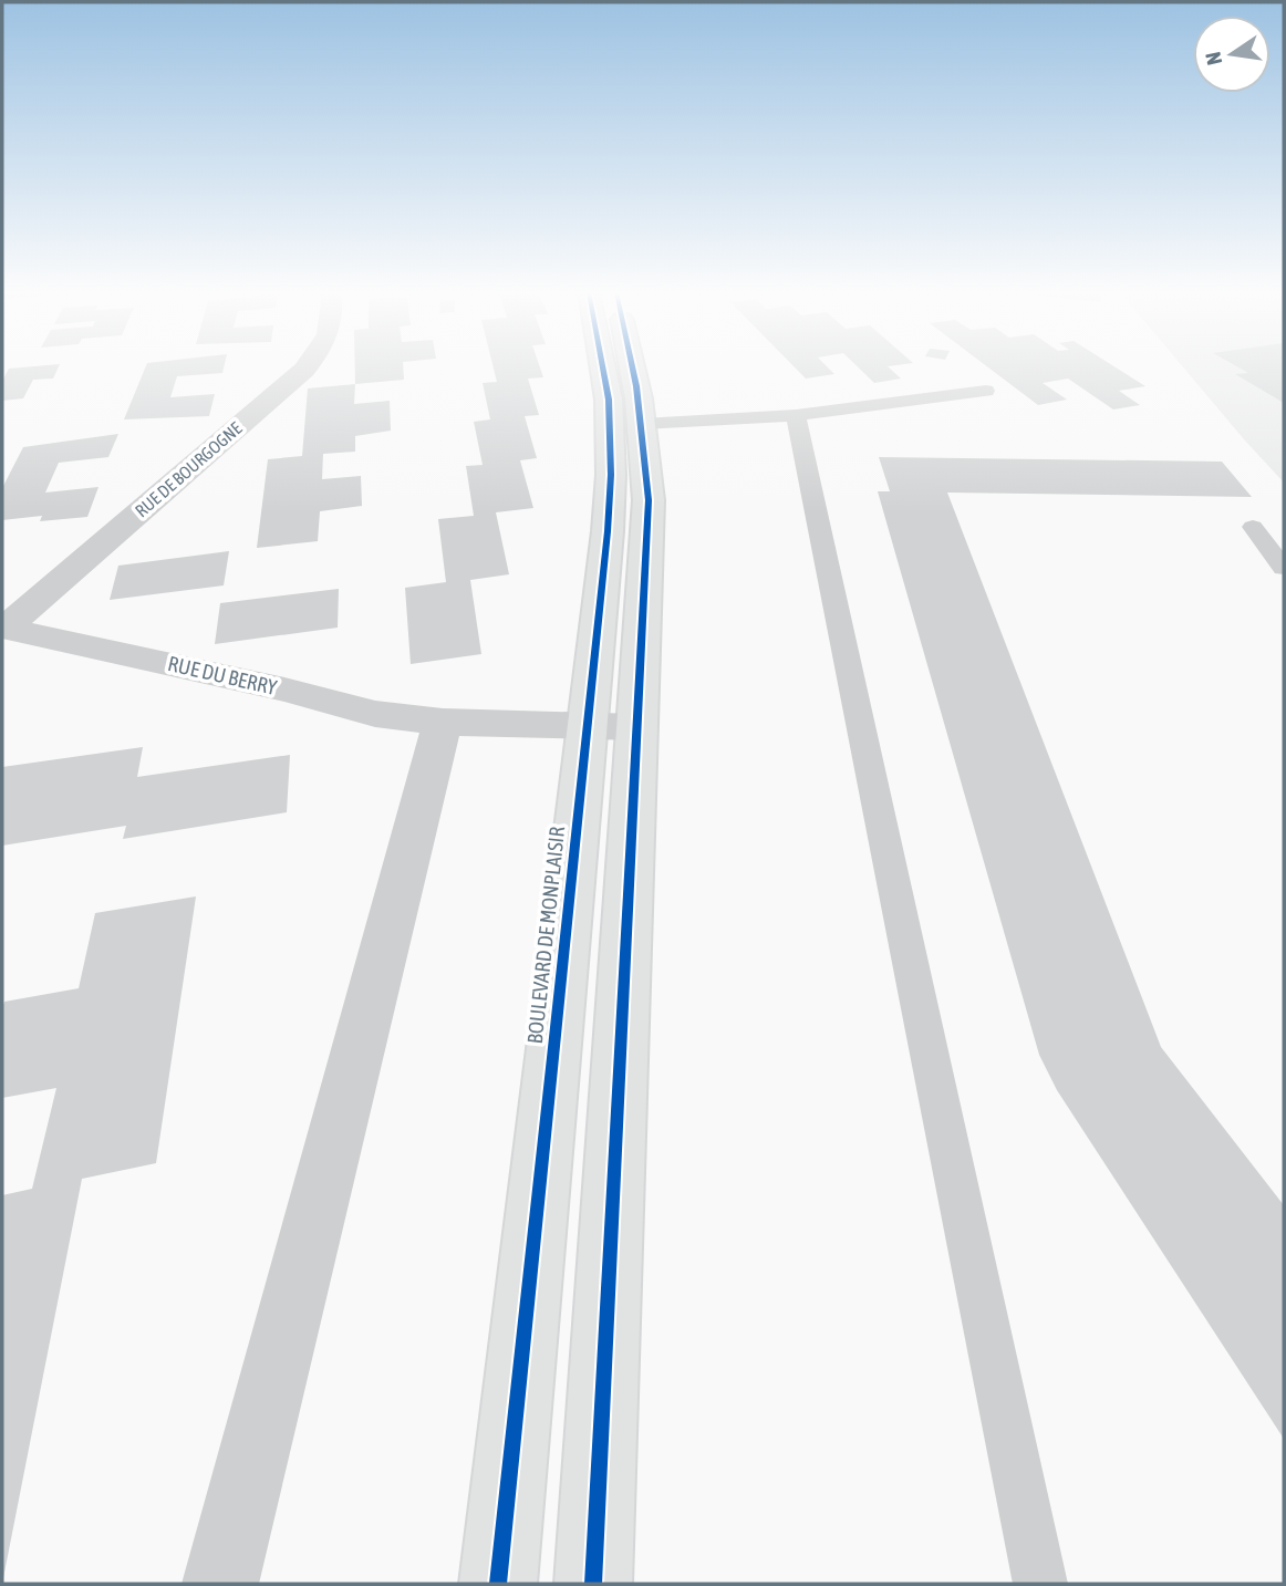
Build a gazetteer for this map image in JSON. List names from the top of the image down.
{
  "streets": {
    "main road": ["BOULEVARD DE MONPLAISIR"],
    "street": ["RUE DE BOURGOGNE", "RUE DU BERRY"]
  },
  "crossings": [
    ["RUE DE BOURGOGNE", "RUE DU BERRY"]
  ],
  "north": "left"
}
